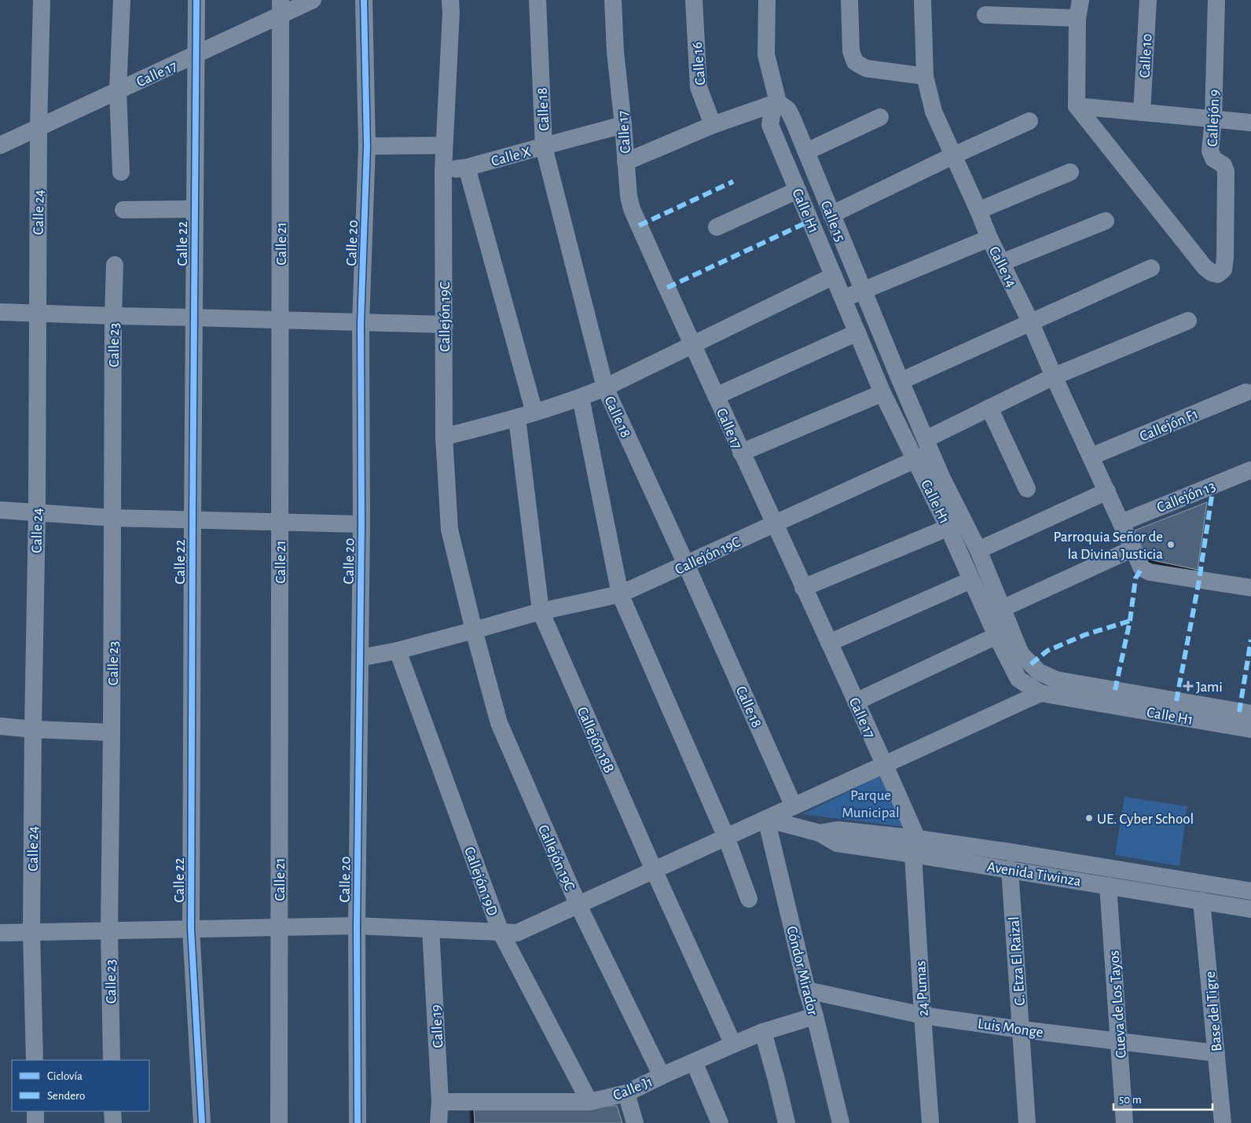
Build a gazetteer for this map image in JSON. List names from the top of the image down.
{
  "streets": {
    "street": [
      "Calle 10",
      "Calle 16",
      "Calle 17",
      "Calle 18",
      "Callejón 9",
      "Calle X",
      "Calle H1",
      "Calle 24",
      "Calle 15",
      "Calle 20",
      "Calle 22",
      "Calle 21",
      "Calle 14",
      "Callejón 19C",
      "Calle 23",
      "Callejón F1",
      "Callejón 13",
      "Callejón 18B",
      "Avenida Tiwinza",
      "Callejón 19D",
      "C. Etza El Raizal",
      "Cóndor Mirador",
      "24 Pumas",
      "Cueva de Los Tayos",
      "Base del Tigre",
      "Calle 19",
      "Luis Monge",
      "Calle J1"
    ]
  },
  "crossings": [
    ["Calle 17", "Calle X"],
    ["Calle 17", "Calle 24"],
    ["Calle 17", "Calle 22"],
    ["Calle 17", "Calle 21"],
    ["Calle 17", "Callejón 19C"],
    ["Calle 17", "Avenida Tiwinza"],
    ["Calle 17", "24 Pumas"],
    ["Calle 18", "Calle X"],
    ["Calle 18", "Callejón 19C"],
    ["Calle X", "Callejón 19C"],
    ["Calle H1", "Calle 15"],
    ["Calle H1", "Callejón 19C"],
    ["Calle 15", "Callejón 19C"],
    ["Calle 14", "Callejón 19C"],
    ["Calle 14", "Callejón F1"],
    ["Calle 14", "Callejón 13"],
    ["Callejón 19C", "Callejón 18B"],
    ["Callejón 19C", "Calle J1"],
    ["Callejón 18B", "Calle J1"],
    ["Avenida Tiwinza", "C. Etza El Raizal"],
    ["Avenida Tiwinza", "Cóndor Mirador"],
    ["Avenida Tiwinza", "24 Pumas"],
    ["Avenida Tiwinza", "Cueva de Los Tayos"],
    ["Avenida Tiwinza", "Base del Tigre"],
    ["Callejón 19D", "Calle J1"],
    ["C. Etza El Raizal", "Luis Monge"],
    ["Cóndor Mirador", "Luis Monge"],
    ["Cóndor Mirador", "Calle J1"],
    ["24 Pumas", "Luis Monge"],
    ["Cueva de Los Tayos", "Luis Monge"],
    ["Base del Tigre", "Luis Monge"],
    ["Calle 19", "Calle J1"]
  ],
  "parks": ["Parque Municipal"],
  "places": {
    "other": ["Parroquia Señor de la Divina Justicia", "UE. Cyber School"],
    "health": ["Jami"]
  },
  "legend": ["Ciclovía", "Sendero"],
  "scale_bar": "50 m"
}
